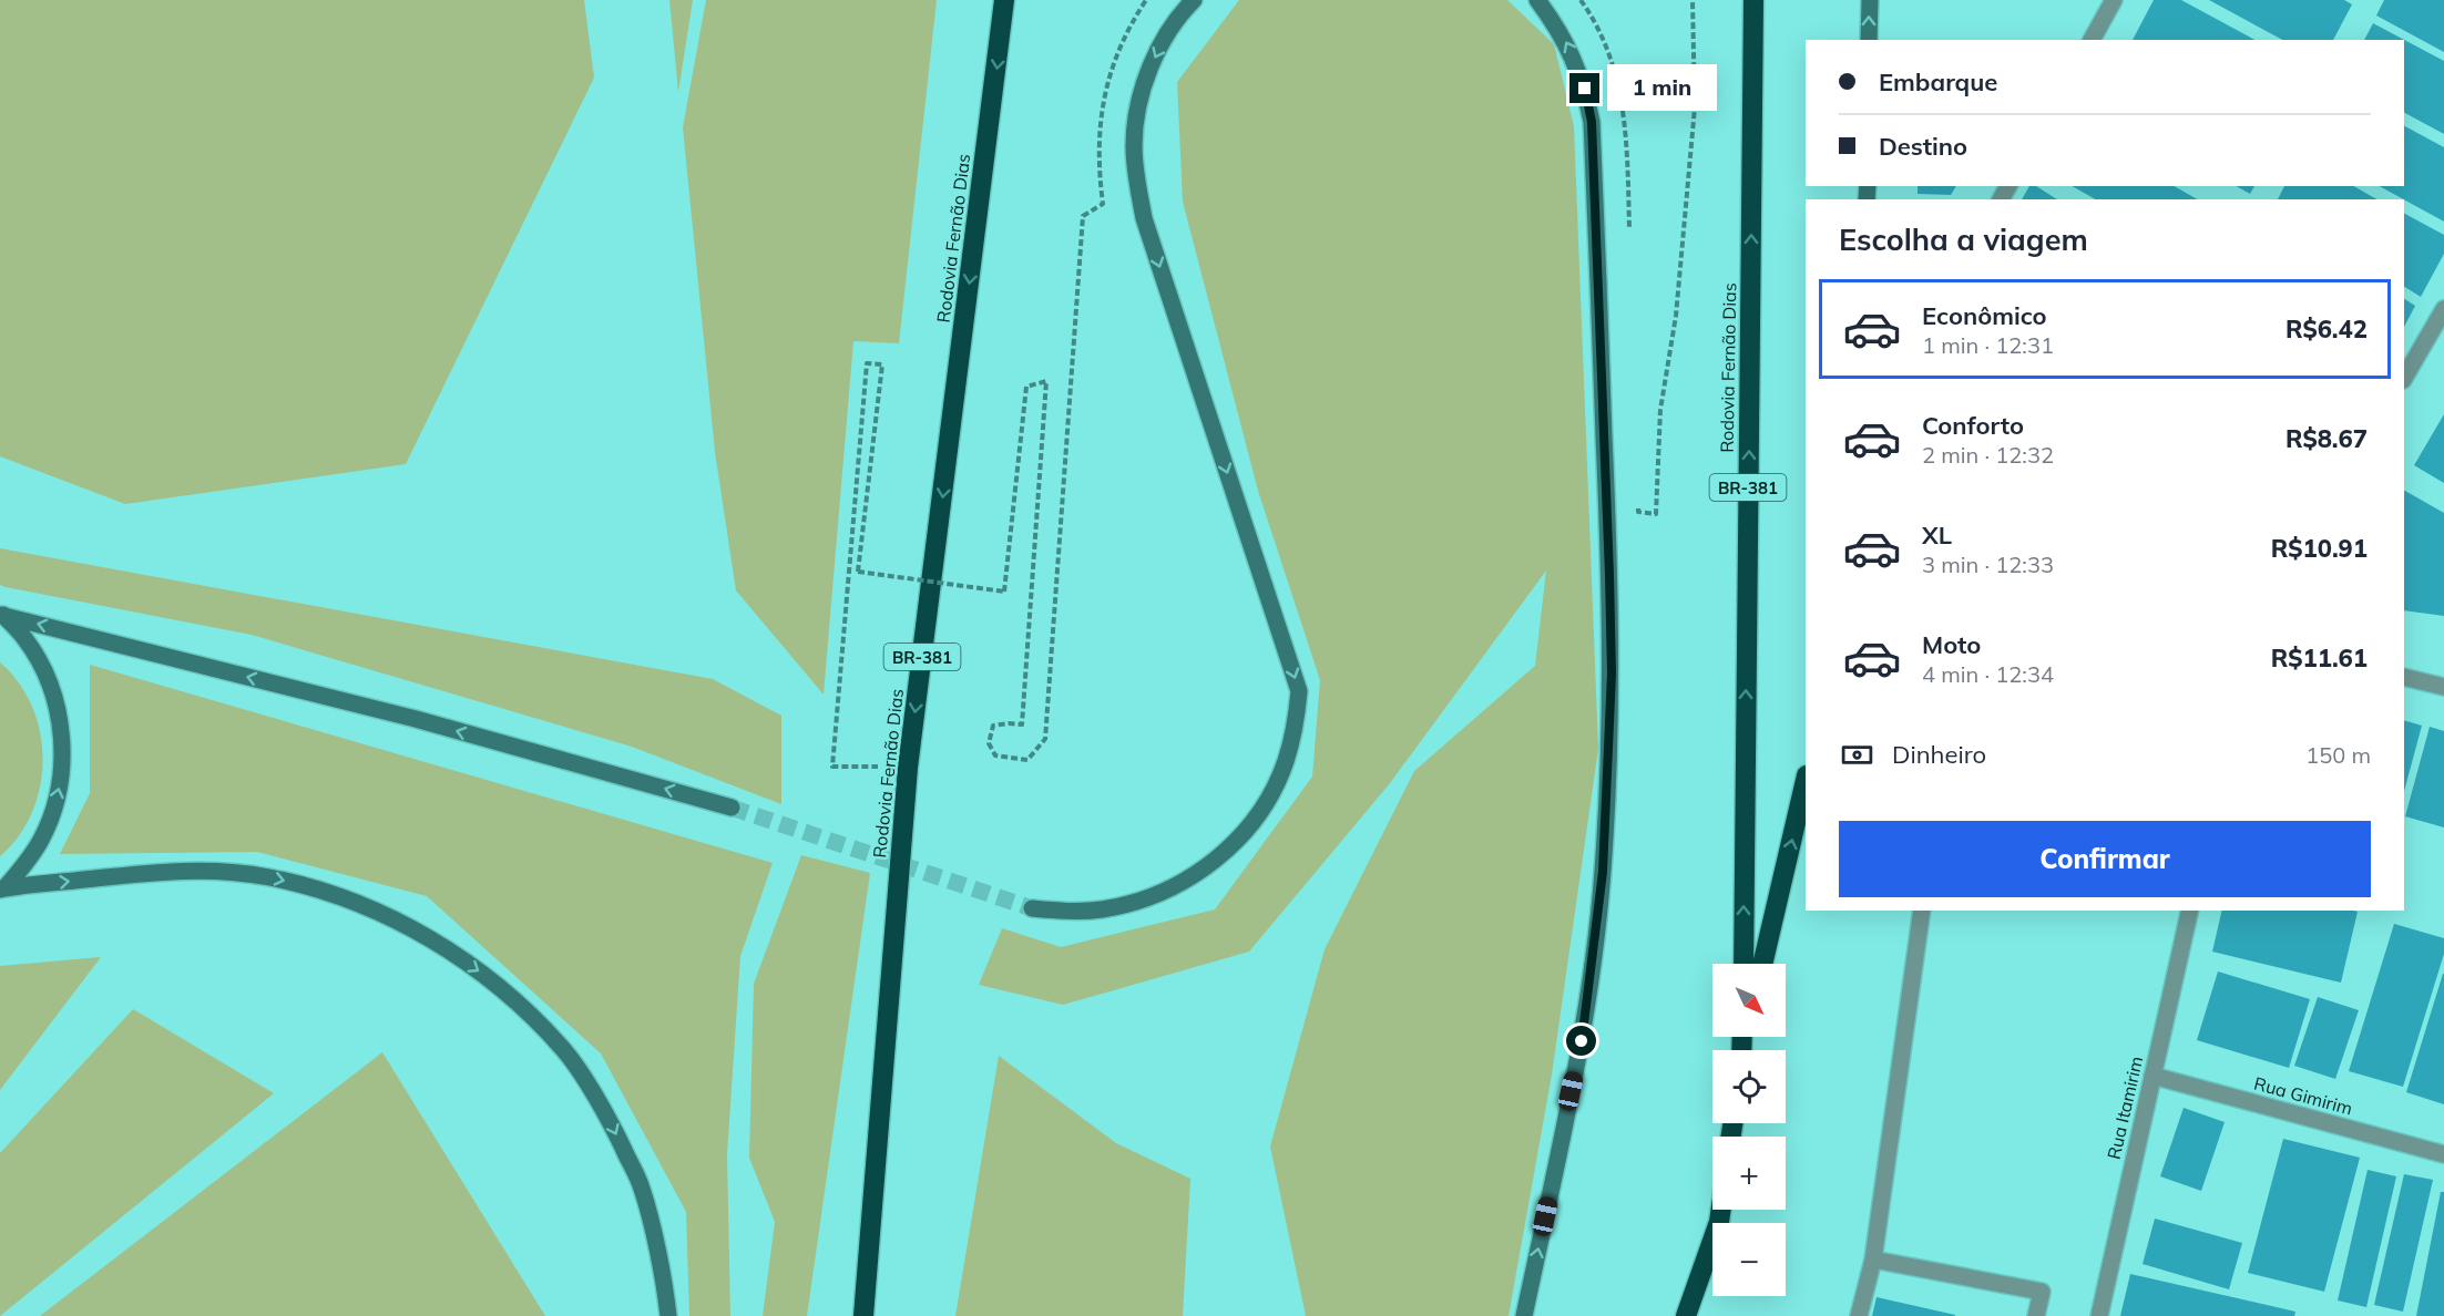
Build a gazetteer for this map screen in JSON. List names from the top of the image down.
{
  "streets": {
    "highway": ["Rodovia Fernão Dias", "BR-381"],
    "street": ["Rua Gimirim", "Rua Itamirim"]
  },
  "crossings": [
    ["Rua Gimirim", "Rua Itamirim"]
  ],
  "north": "bottom right",
  "page": {
    "banner": ["Embarque", "Destino"],
    "bubble": "1 min",
    "heading": "Escolha a viagem",
    "list": [
      {
        "name": "Econômico",
        "note": "1 min · 12:31",
        "value": "R$6.42"
      },
      {
        "name": "Conforto",
        "note": "2 min · 12:32",
        "value": "R$8.67"
      },
      {
        "name": "XL",
        "note": "3 min · 12:33",
        "value": "R$10.91"
      },
      {
        "name": "Moto",
        "note": "4 min · 12:34",
        "value": "R$11.61"
      }
    ],
    "pay": ["Dinheiro", "150 m"],
    "buttons": "Confirmar",
    "map_buttons": ["+", "−"]
  }
}
